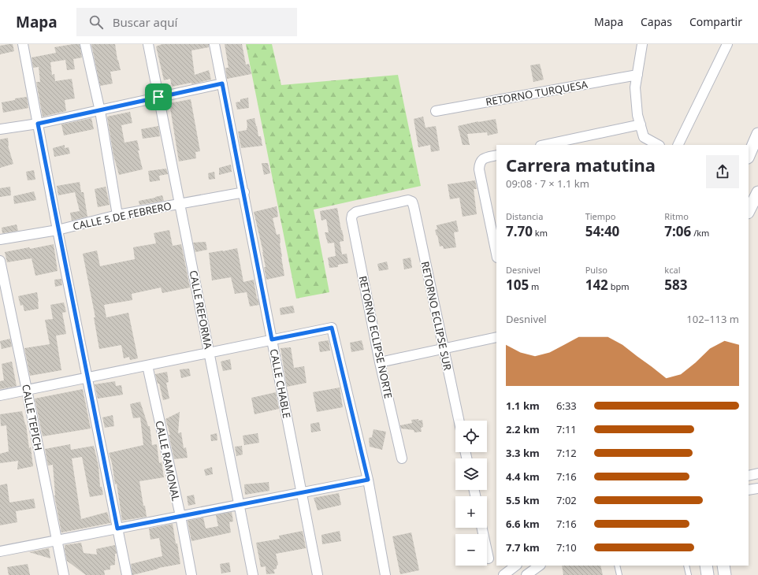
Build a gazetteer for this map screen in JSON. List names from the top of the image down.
{
  "streets": {
    "street": [
      "RETORNO TURQUESA",
      "CALLE 5 DE FEBRERO",
      "CALLE REFORMA",
      "RETORNO ECLIPSE SUR",
      "RETORNO ECLIPSE NORTE",
      "CALLE CHABLE",
      "CALLE TEPICH",
      "CALLE RAMONAL"
    ]
  },
  "crossings": [
    ["CALLE 5 DE FEBRERO", "CALLE REFORMA"],
    ["CALLE 5 DE FEBRERO", "CALLE CHABLE"],
    ["RETORNO ECLIPSE SUR", "RETORNO ECLIPSE NORTE"]
  ],
  "page": {
    "header": "Mapa",
    "search": "Buscar aquí",
    "nav": ["Mapa", "Capas", "Compartir"],
    "heading": ["Carrera matutina", "09:08 · 7 × 1.1 km"],
    "stats": [
      ["Distancia", "7.70 km"],
      ["Tiempo", "54:40"],
      ["Ritmo", "7:06 /km"],
      ["Desnivel", "105 m"],
      ["Pulso", "142 bpm"],
      ["kcal", "583"]
    ],
    "chart": ["Desnivel", "102–113 m"],
    "list": [
      {
        "name": "1.1 km",
        "note": "6:33"
      },
      {
        "name": "2.2 km",
        "note": "7:11"
      },
      {
        "name": "3.3 km",
        "note": "7:12"
      },
      {
        "name": "4.4 km",
        "note": "7:16"
      },
      {
        "name": "5.5 km",
        "note": "7:02"
      },
      {
        "name": "6.6 km",
        "note": "7:16"
      },
      {
        "name": "7.7 km",
        "note": "7:10"
      }
    ],
    "map_buttons": ["+", "−"]
  }
}
